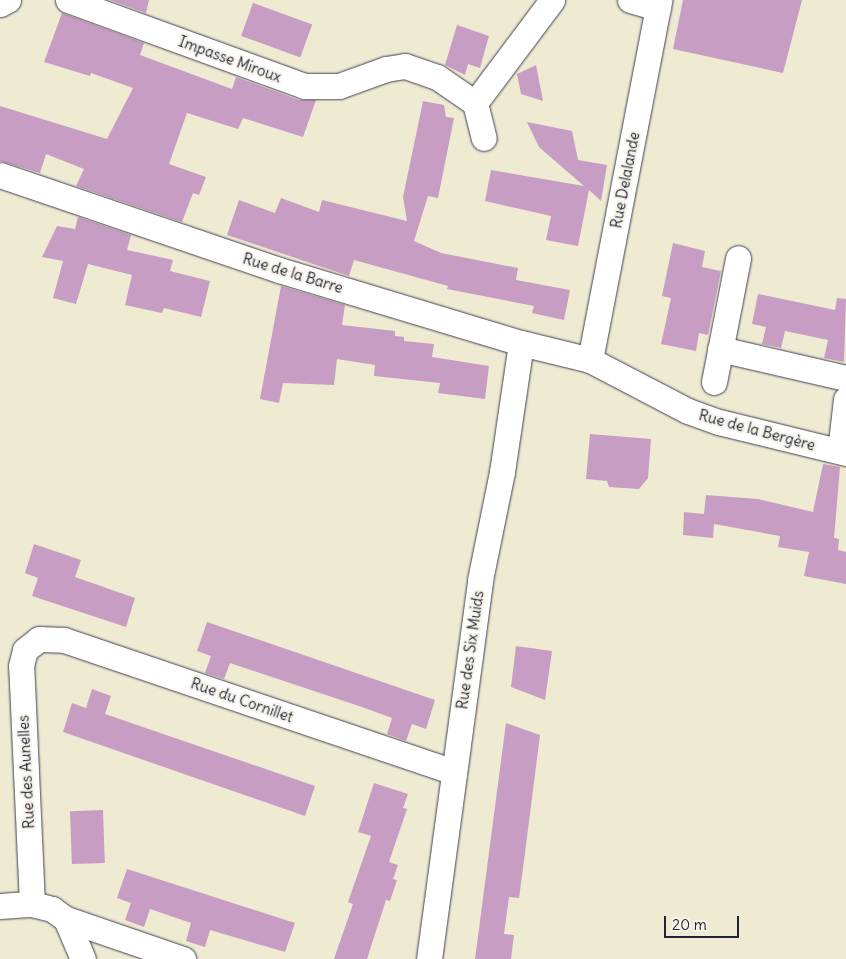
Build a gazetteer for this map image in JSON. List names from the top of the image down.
{
  "streets": {
    "street": [
      "Impasse Miroux",
      "Rue Delalande",
      "Rue de la Barre",
      "Rue de la Bergère",
      "Rue des Six Muids",
      "Rue du Cornillet",
      "Rue des Aunelles"
    ]
  },
  "crossings": [
    ["Rue Delalande", "Rue de la Barre"],
    ["Rue Delalande", "Rue de la Bergère"],
    ["Rue de la Barre", "Rue de la Bergère"],
    ["Rue de la Barre", "Rue des Six Muids"],
    ["Rue des Six Muids", "Rue du Cornillet"],
    ["Rue du Cornillet", "Rue des Aunelles"]
  ],
  "scale_bar": "20 m"
}
